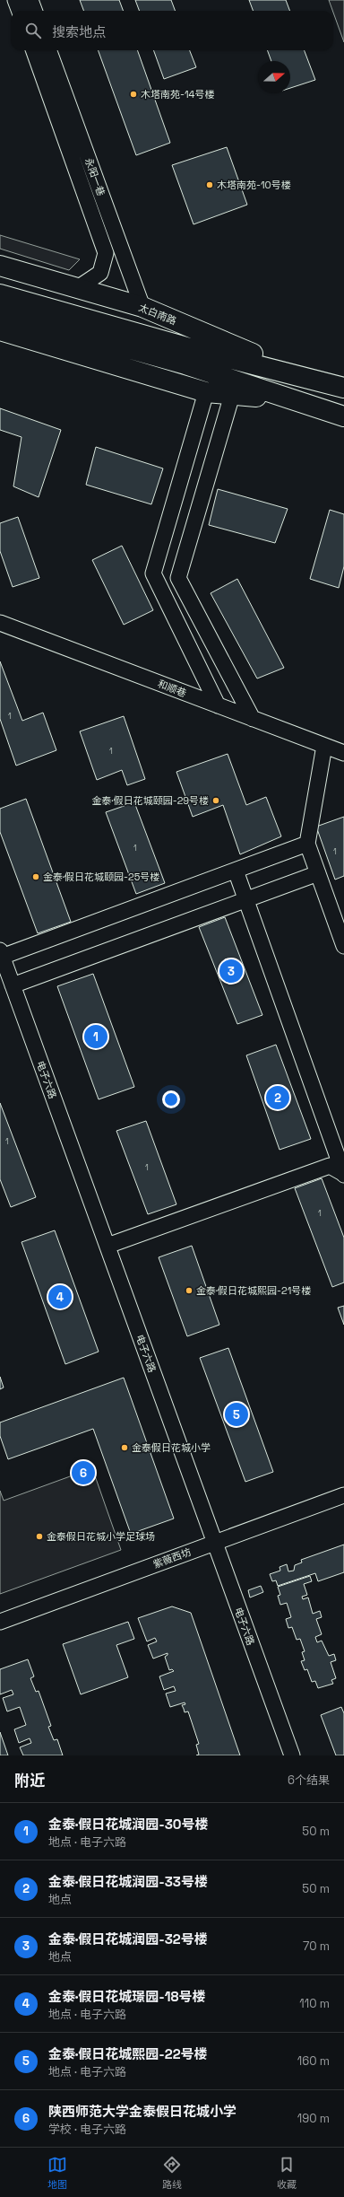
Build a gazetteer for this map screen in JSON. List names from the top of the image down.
{
  "streets": {
    "main road": ["太白南路"],
    "street": [
      "永阳一巷",
      "和顺巷",
      "电子六路",
      "紫薇西坊"
    ]
  },
  "crossings": [
    ["永阳一巷", "太白南路"],
    ["电子六路", "紫薇西坊"]
  ],
  "places": [
    "木塔南苑-14号楼",
    "木塔南苑-10号楼",
    "金泰·假日花城颐园-29号楼",
    "金泰·假日花城颐园-25号楼",
    "金泰·假日花城熙园-21号楼",
    "金泰假日花城小学",
    "金泰假日花城小学足球场"
  ],
  "house_numbers": [
    "1",
    "1",
    "1",
    "1",
    "1",
    "1",
    "1"
  ],
  "north": "right",
  "page": {
    "search": "搜索地点",
    "pins": [
      "3",
      "1",
      "2",
      "4",
      "5",
      "6"
    ],
    "heading": ["附近", "6个结果"],
    "list": [
      {
        "mark": "1",
        "name": "金泰·假日花城润园-30号楼",
        "note": "地点 · 电子六路",
        "value": "50 m"
      },
      {
        "mark": "2",
        "name": "金泰·假日花城润园-33号楼",
        "note": "地点",
        "value": "50 m"
      },
      {
        "mark": "3",
        "name": "金泰·假日花城润园-32号楼",
        "note": "地点",
        "value": "70 m"
      },
      {
        "mark": "4",
        "name": "金泰·假日花城璟园-18号楼",
        "note": "地点 · 电子六路",
        "value": "110 m"
      },
      {
        "mark": "5",
        "name": "金泰·假日花城熙园-22号楼",
        "note": "地点 · 电子六路",
        "value": "160 m"
      },
      {
        "mark": "6",
        "name": "陕西师范大学金泰假日花城小学",
        "note": "学校 · 电子六路",
        "value": "190 m"
      }
    ],
    "nav": ["地图", "路线", "收藏"]
  }
}
